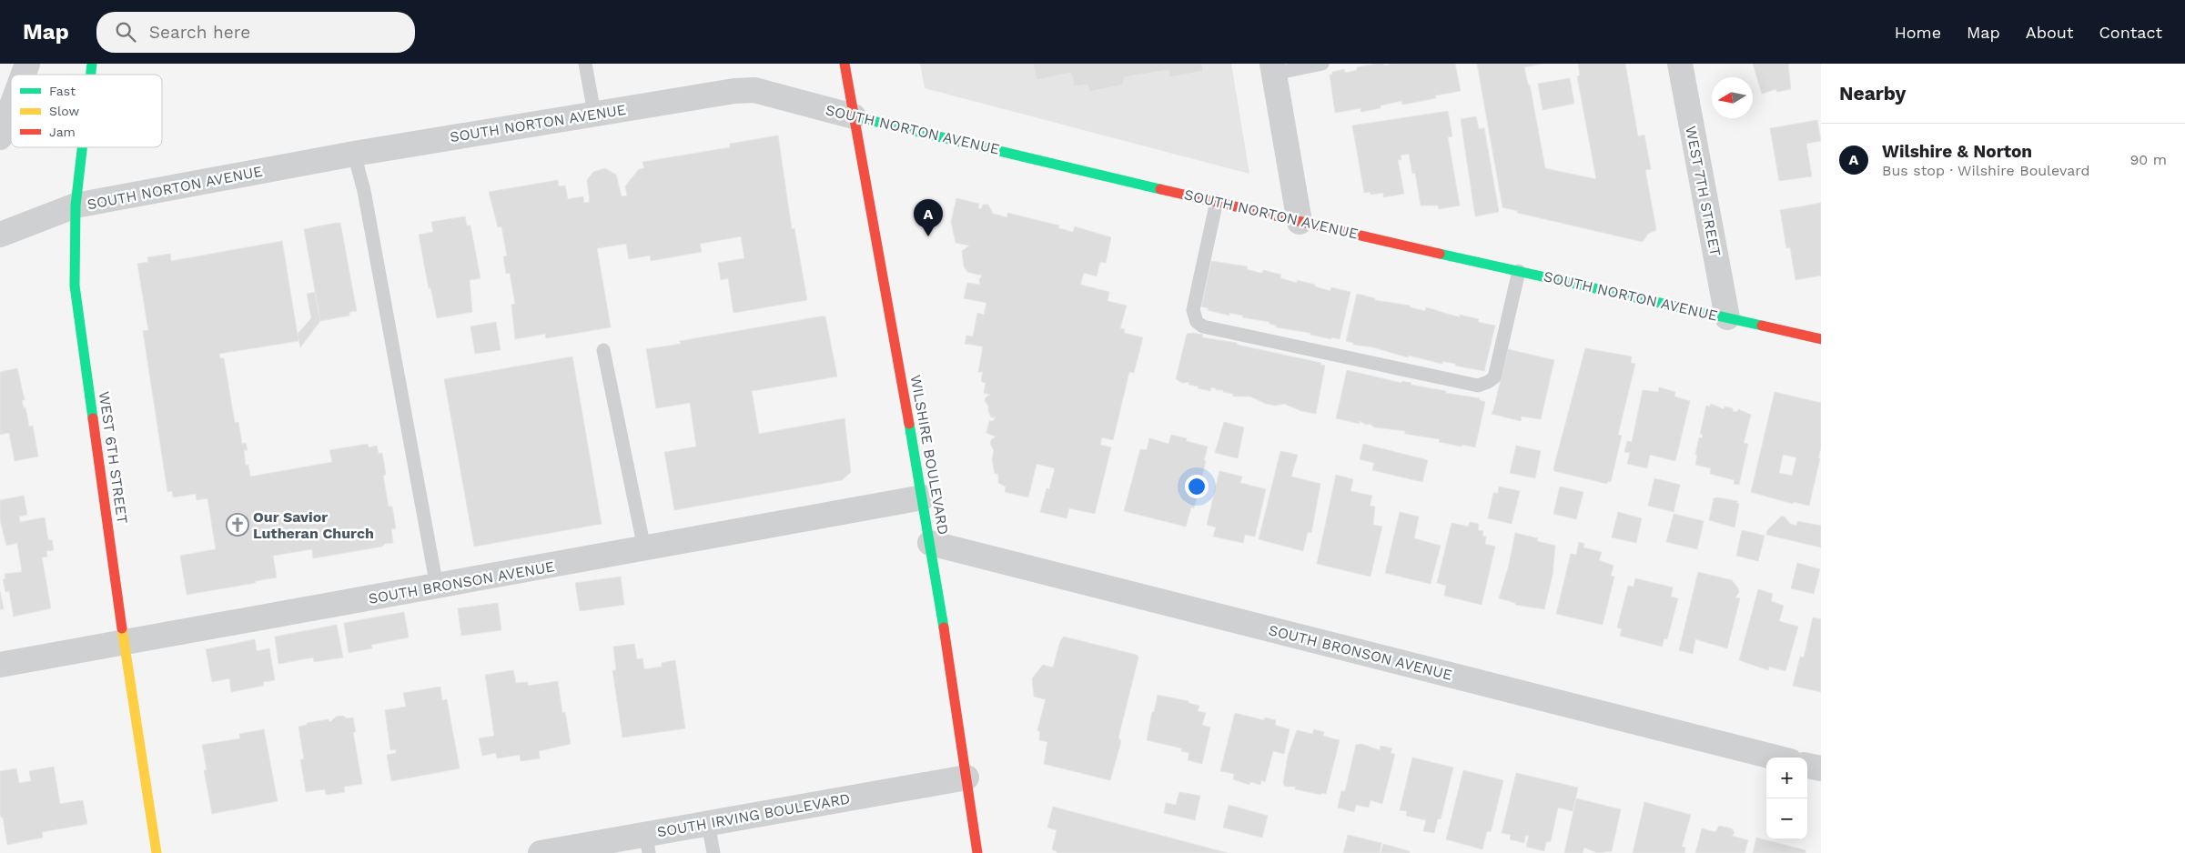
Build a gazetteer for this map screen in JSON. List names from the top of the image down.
{
  "streets": {
    "main road": ["SOUTH NORTON AVENUE", "WILSHIRE BOULEVARD", "WEST 6TH STREET"],
    "street": ["WEST 7TH STREET", "SOUTH BRONSON AVENUE", "SOUTH IRVING BOULEVARD"]
  },
  "crossings": [
    ["SOUTH NORTON AVENUE", "WEST 7TH STREET"],
    ["SOUTH NORTON AVENUE", "WILSHIRE BOULEVARD"],
    ["SOUTH NORTON AVENUE", "WEST 6TH STREET"],
    ["WILSHIRE BOULEVARD", "SOUTH BRONSON AVENUE"],
    ["WILSHIRE BOULEVARD", "SOUTH IRVING BOULEVARD"],
    ["WEST 6TH STREET", "SOUTH BRONSON AVENUE"]
  ],
  "places": {
    "church": ["Our Savior Lutheran Church"]
  },
  "legend": ["Fast", "Slow", "Jam"],
  "north": "left",
  "page": {
    "header": "Map",
    "search": "Search here",
    "nav": [
      "Home",
      "Map",
      "About",
      "Contact"
    ],
    "heading": "Nearby",
    "list": [
      {
        "mark": "A",
        "name": "Wilshire & Norton",
        "note": "Bus stop · Wilshire Boulevard",
        "value": "90 m"
      }
    ],
    "pins": "A",
    "map_buttons": ["+", "−"]
  }
}
